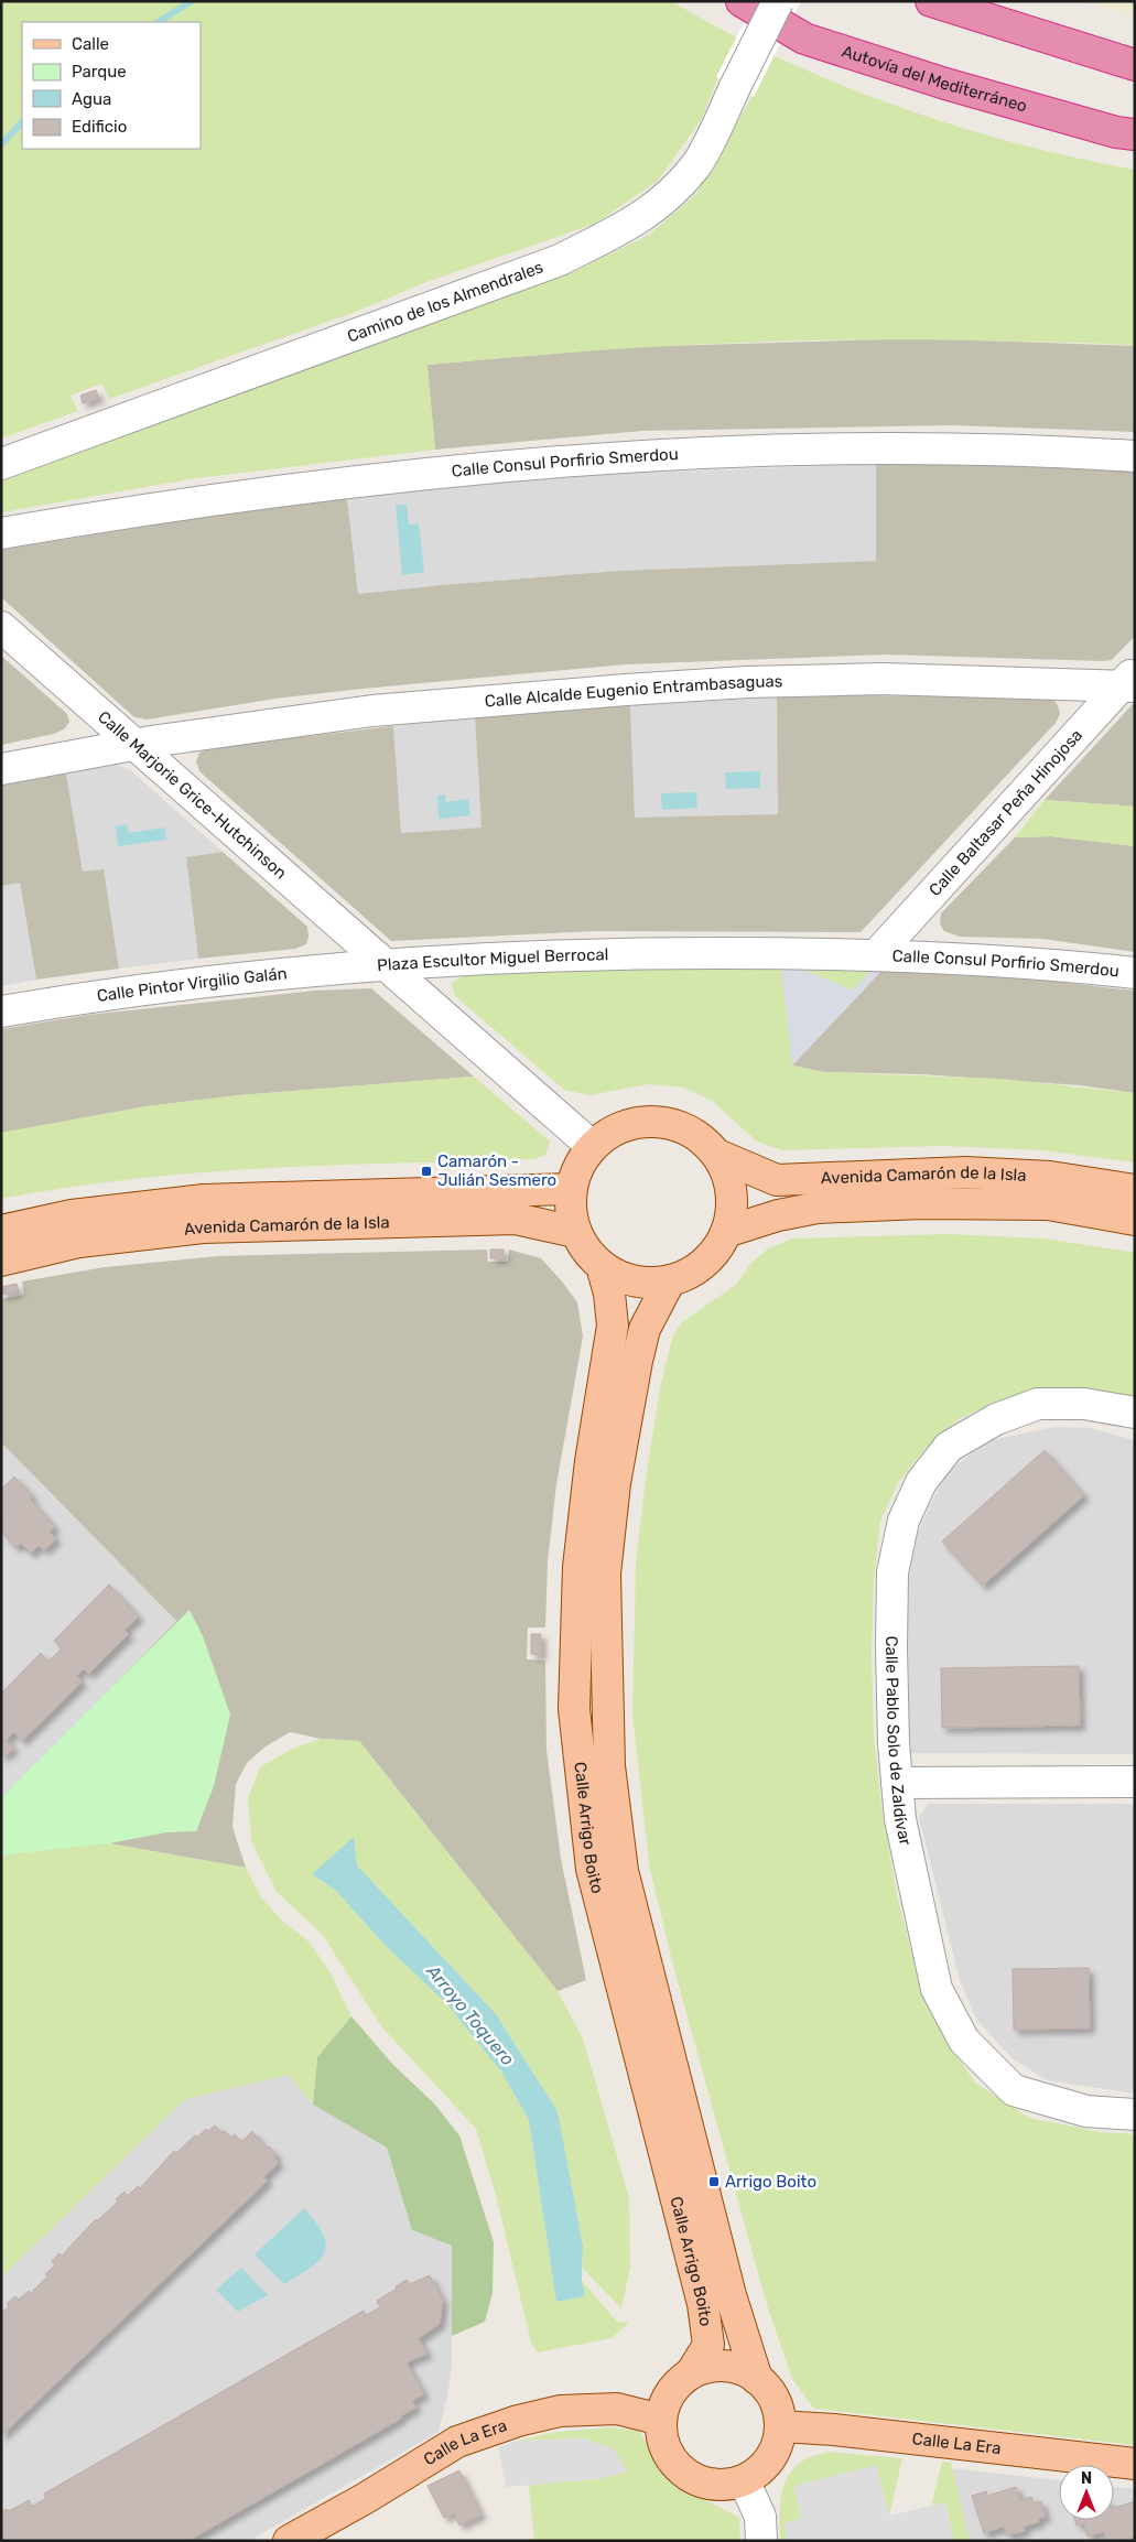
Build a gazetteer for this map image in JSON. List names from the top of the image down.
{
  "streets": {
    "highway": ["Autovía del Mediterráneo"],
    "main road": ["Avenida Camarón de la Isla", "Calle Arrigo Boito", "Calle La Era"],
    "street": [
      "Camino de los Almendrales",
      "Calle Consul Porfirio Smerdou",
      "Calle Alcalde Eugenio Entrambasaguas",
      "Calle Marjorie Grice-Hutchinson",
      "Calle Baltasar Peña Hinojosa",
      "Plaza Escultor Miguel Berrocal",
      "Calle Pintor Virgilio Galán",
      "Calle Pablo Solo de Zaldívar"
    ]
  },
  "crossings": [
    ["Calle Consul Porfirio Smerdou", "Calle Baltasar Peña Hinojosa"],
    ["Calle Consul Porfirio Smerdou", "Plaza Escultor Miguel Berrocal"],
    ["Calle Alcalde Eugenio Entrambasaguas", "Calle Marjorie Grice-Hutchinson"],
    ["Calle Alcalde Eugenio Entrambasaguas", "Calle Baltasar Peña Hinojosa"],
    ["Calle Marjorie Grice-Hutchinson", "Plaza Escultor Miguel Berrocal"],
    ["Calle Marjorie Grice-Hutchinson", "Calle Pintor Virgilio Galán"],
    ["Calle Baltasar Peña Hinojosa", "Plaza Escultor Miguel Berrocal"],
    ["Plaza Escultor Miguel Berrocal", "Calle Pintor Virgilio Galán"],
    ["Plaza Escultor Miguel Berrocal", "Avenida Camarón de la Isla"],
    ["Plaza Escultor Miguel Berrocal", "Calle Arrigo Boito"],
    ["Avenida Camarón de la Isla", "Calle Arrigo Boito"],
    ["Calle Arrigo Boito", "Calle La Era"]
  ],
  "water": ["Arroyo Toquero"],
  "places": {
    "transit": ["Camarón - Julián Sesmero", "Arrigo Boito"]
  },
  "legend": [
    "Calle",
    "Parque",
    "Agua",
    "Edificio"
  ],
  "north": "top"
}
